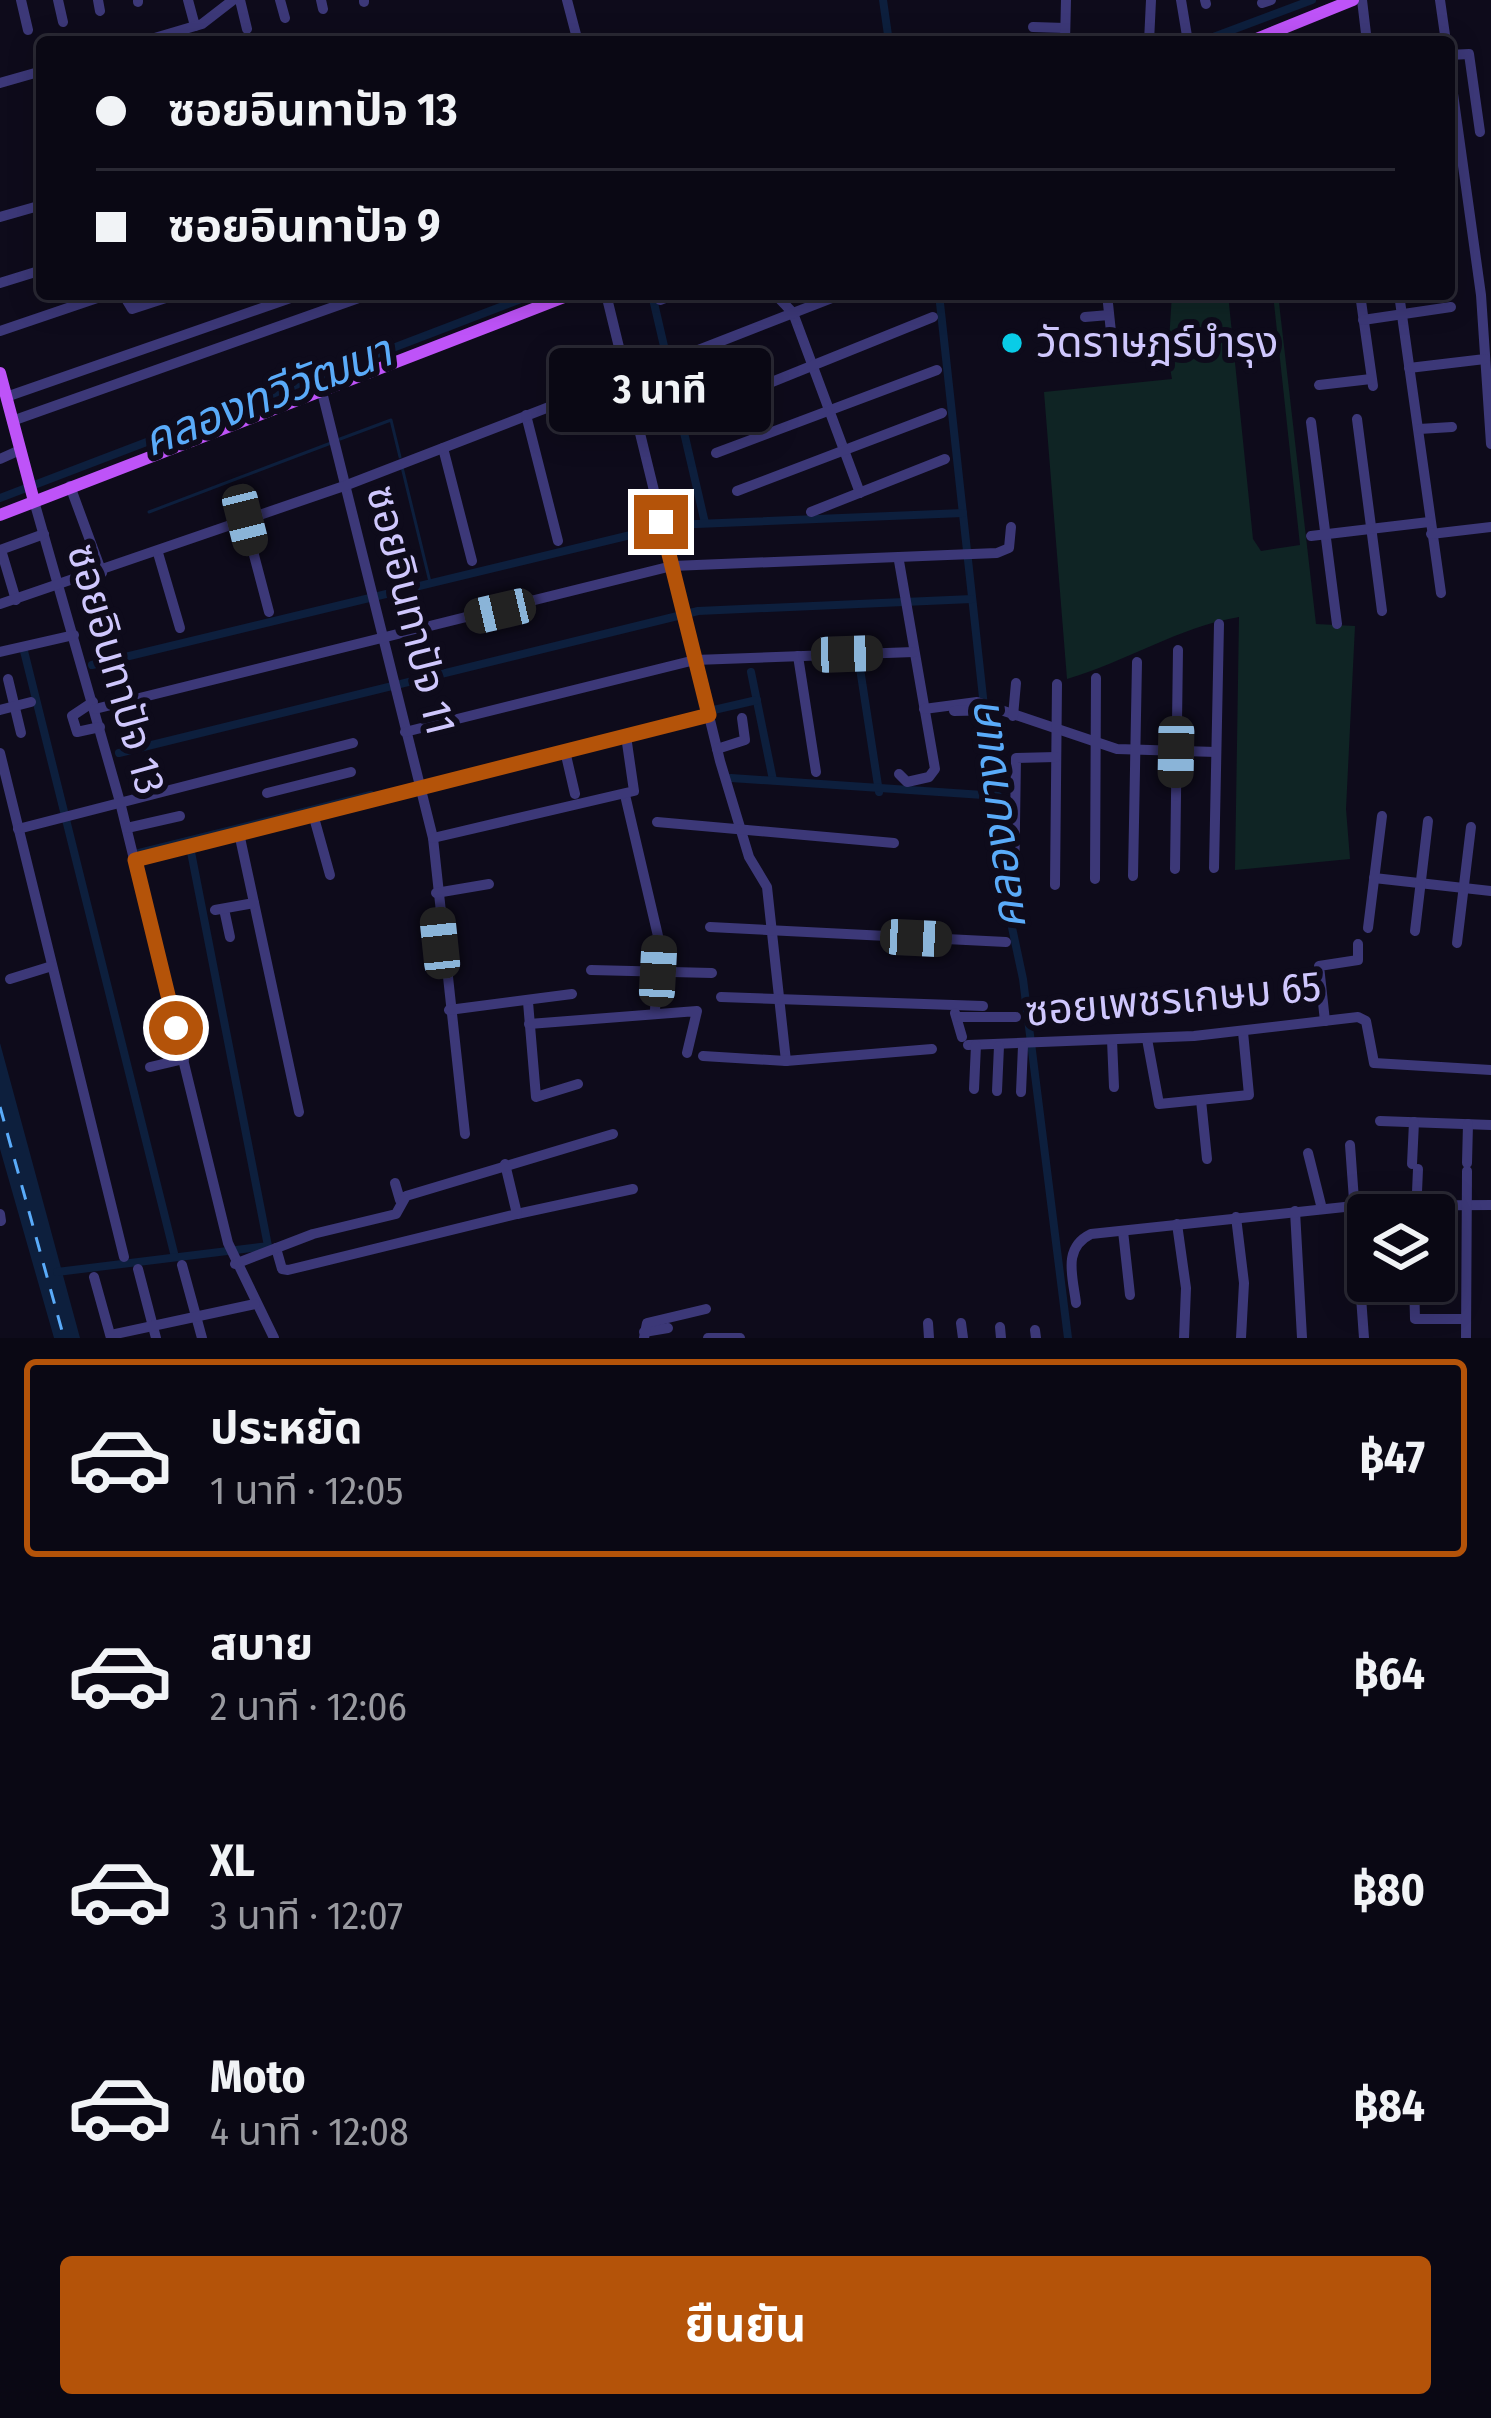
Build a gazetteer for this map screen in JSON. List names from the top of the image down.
{
  "streets": {
    "street": ["ซอยอินทาปัจ 11", "ซอยอินทาปัจ 13", "ซอยเพชรเกษม 65"]
  },
  "water": ["คลองทวีวัฒนา", "คลองบางแค"],
  "places": ["วัดราษฎร์บำรุง"],
  "page": {
    "banner": ["ซอยอินทาปัจ 13", "ซอยอินทาปัจ 9"],
    "bubble": "3 นาที",
    "list": [
      {
        "name": "ประหยัด",
        "note": "1 นาที · 12:05",
        "value": "฿47"
      },
      {
        "name": "สบาย",
        "note": "2 นาที · 12:06",
        "value": "฿64"
      },
      {
        "name": "XL",
        "note": "3 นาที · 12:07",
        "value": "฿80"
      },
      {
        "name": "Moto",
        "note": "4 นาที · 12:08",
        "value": "฿84"
      }
    ],
    "buttons": "ยืนยัน"
  }
}
